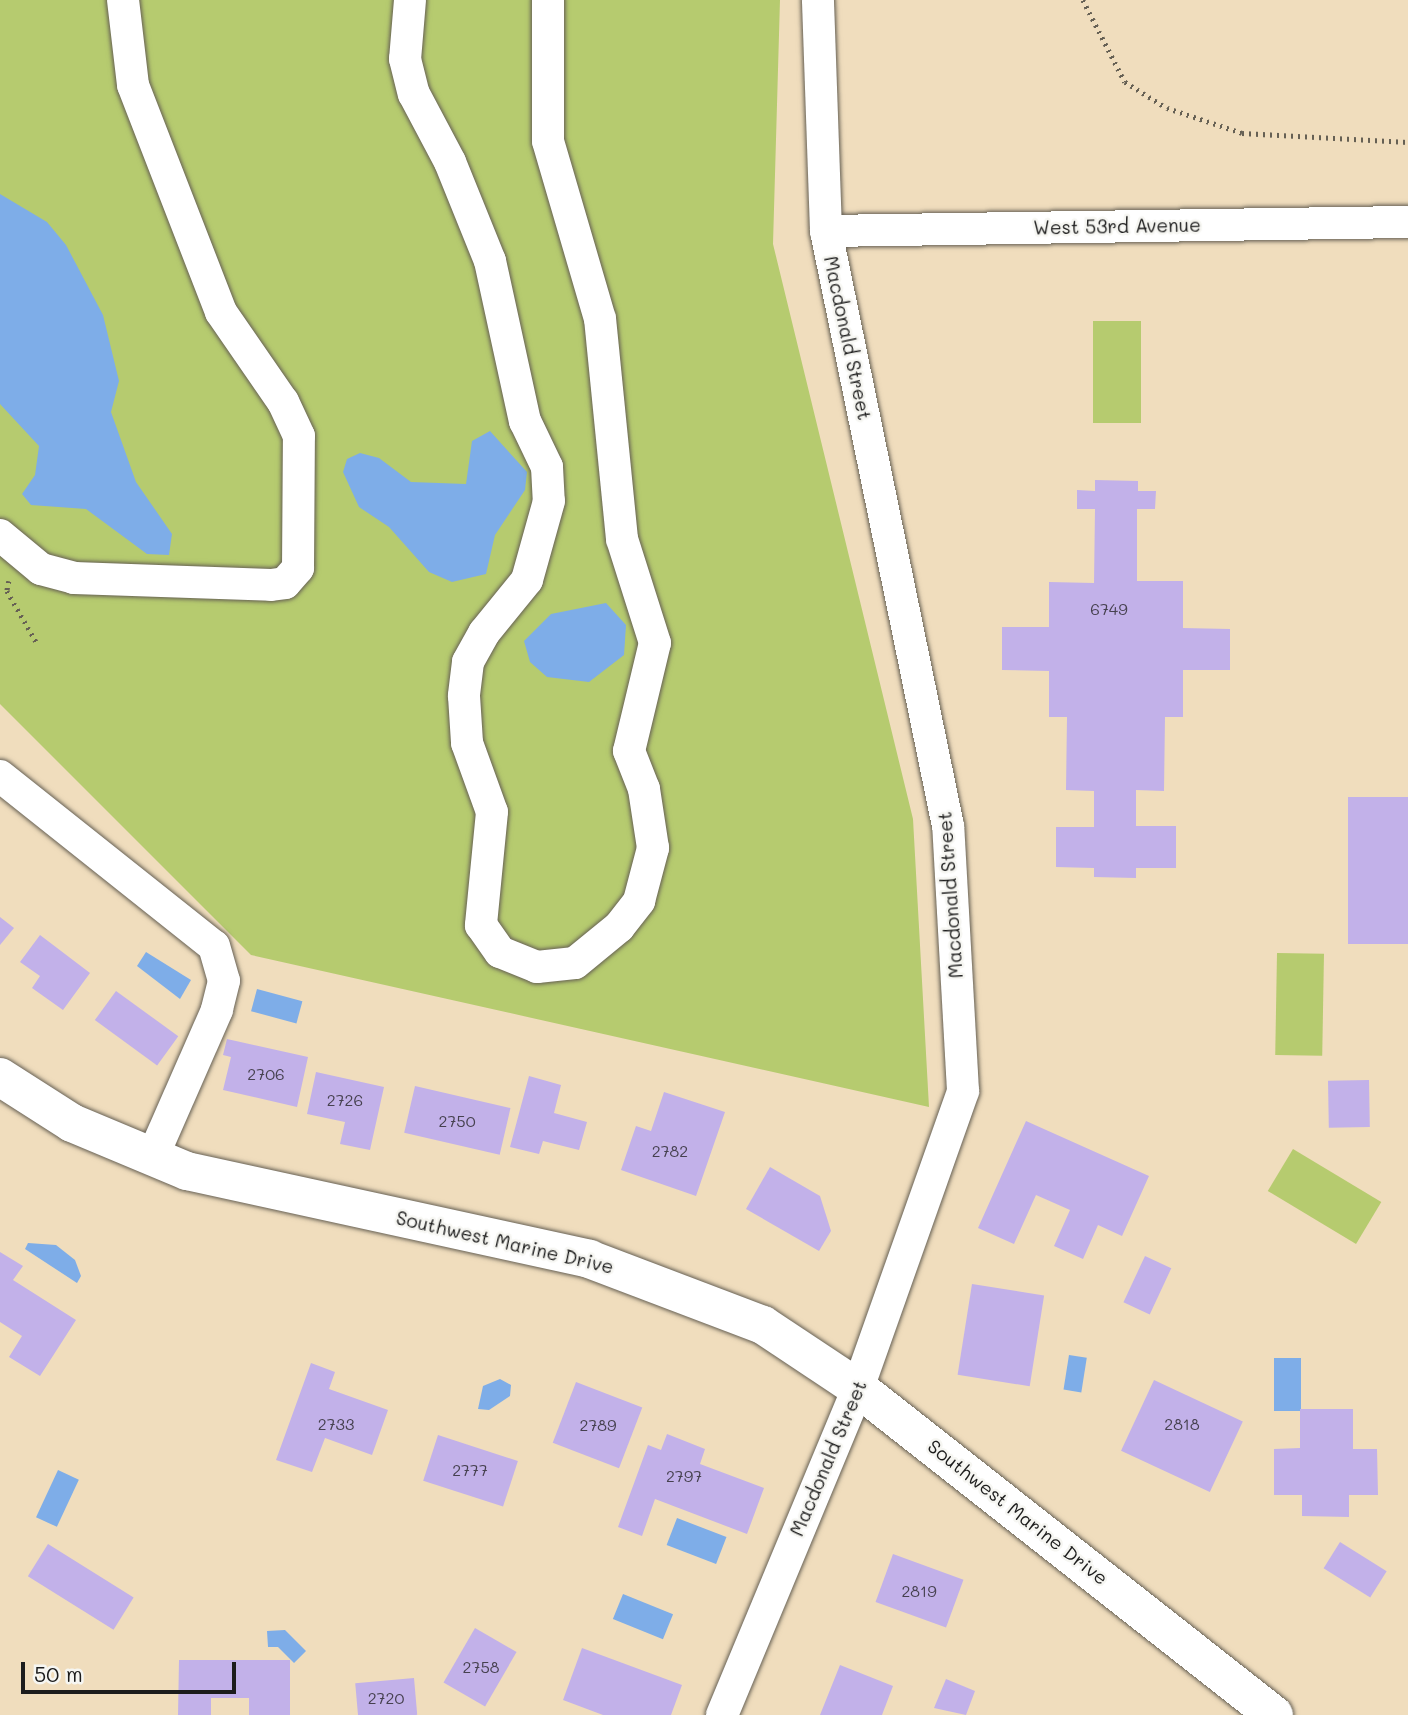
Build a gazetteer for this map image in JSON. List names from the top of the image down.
{
  "streets": {
    "main road": ["Southwest Marine Drive"],
    "street": ["West 53rd Avenue", "Macdonald Street"]
  },
  "crossings": [
    ["West 53rd Avenue", "Macdonald Street"],
    ["Macdonald Street", "Southwest Marine Drive"]
  ],
  "house_numbers": [
    "6749",
    "2706",
    "2726",
    "2750",
    "2782",
    "2733",
    "2818",
    "2789",
    "2777",
    "2797",
    "2819",
    "2758",
    "2720"
  ],
  "scale_bar": "50 m"
}
